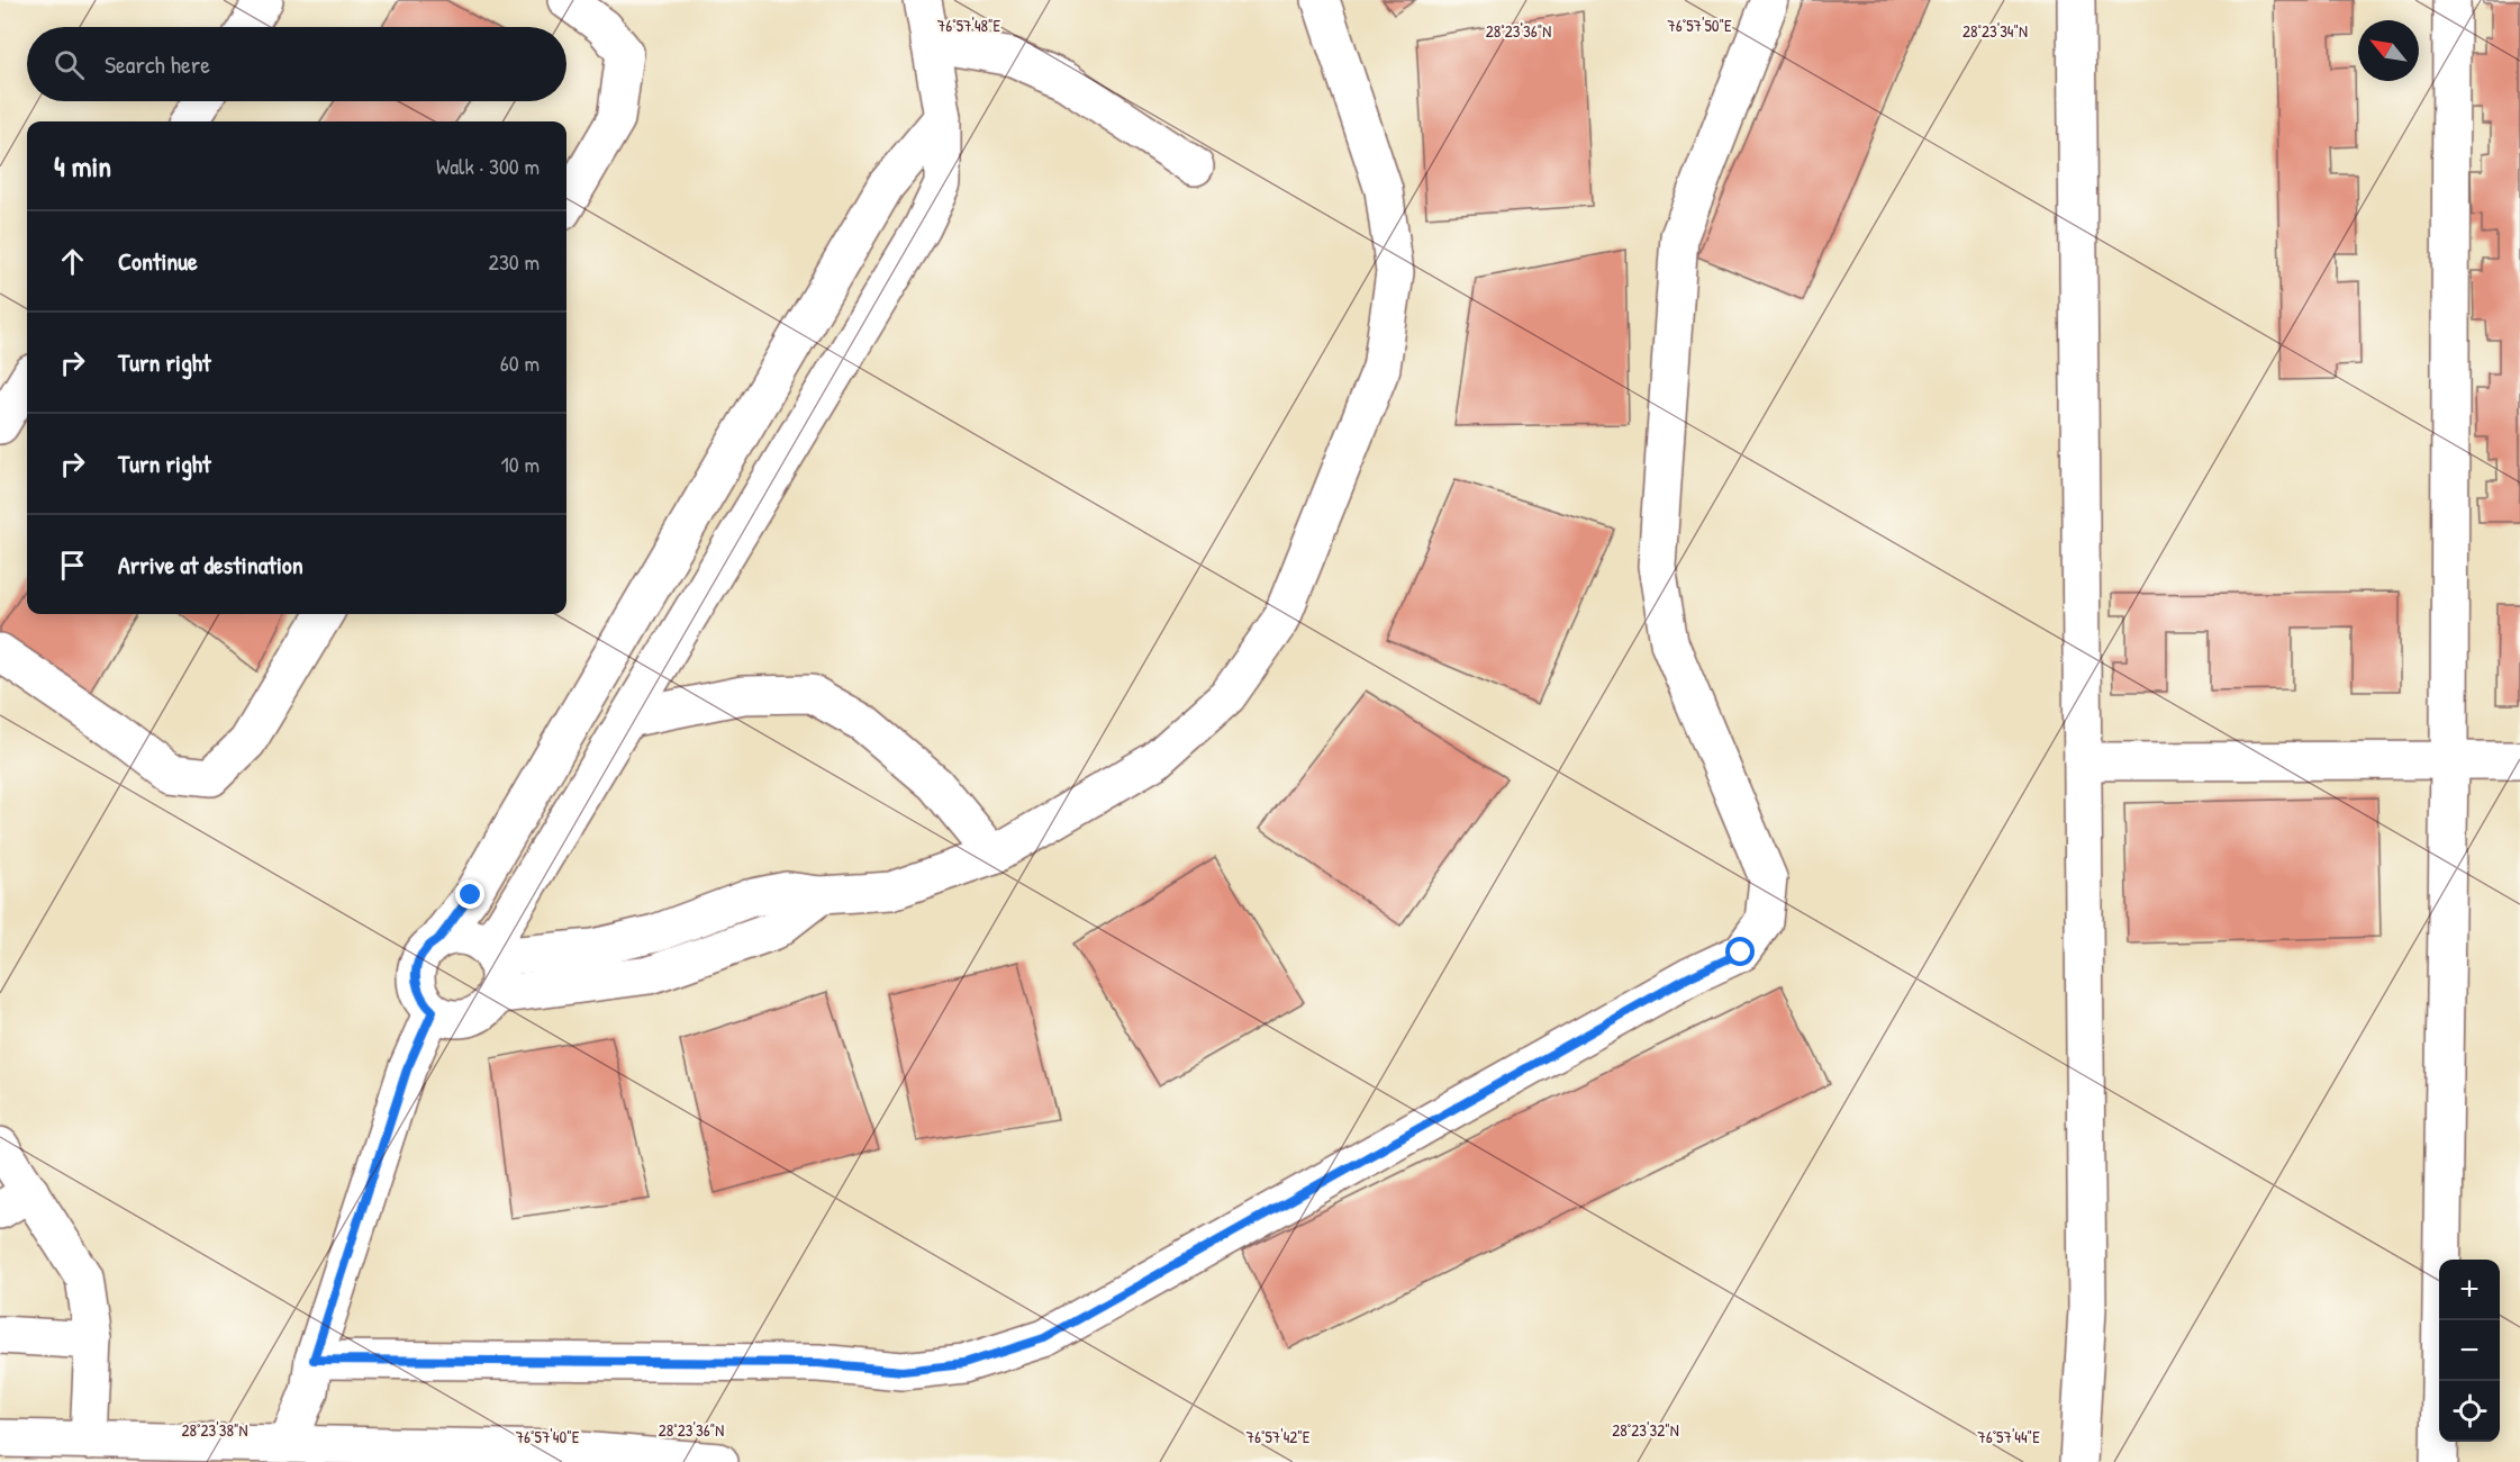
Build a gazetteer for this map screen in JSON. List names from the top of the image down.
{
  "north": "top left",
  "page": {
    "search": "Search here",
    "heading": ["4 min", "Walk · 300 m"],
    "list": [
      ["Continue", "230 m"],
      ["Turn right", "60 m"],
      ["Turn right", "10 m"],
      "Arrive at destination"
    ],
    "map_buttons": ["+", "−"]
  },
  "coordinates": [
    "76°57'48\"E",
    "76°57'50\"E",
    "28°23'36\"N",
    "28°23'34\"N",
    "28°23'38\"N",
    "28°23'32\"N",
    "76°57'40\"E",
    "76°57'42\"E",
    "76°57'44\"E"
  ]
}
